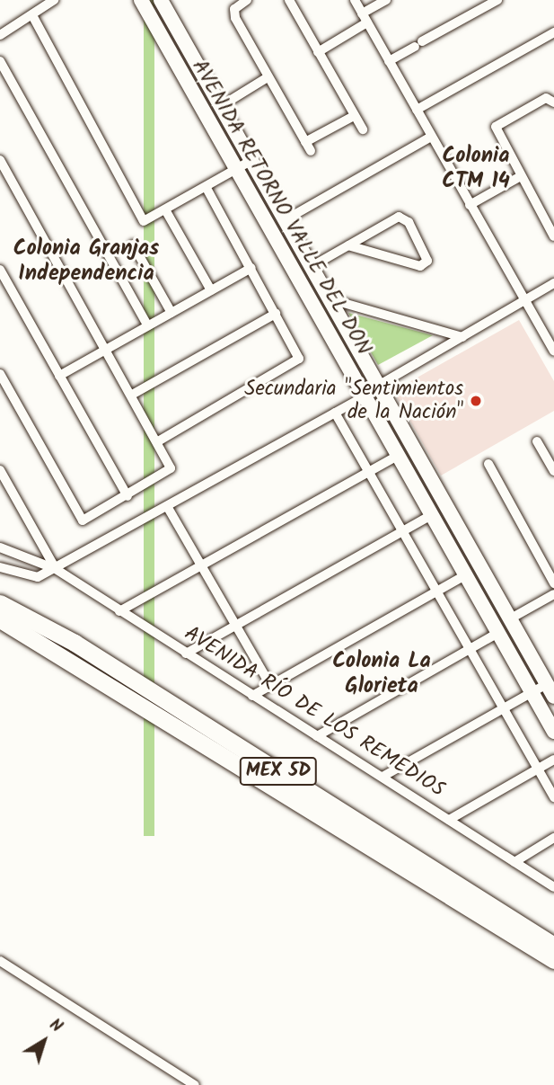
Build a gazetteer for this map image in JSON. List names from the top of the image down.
{
  "streets": {
    "highway": ["MEX 5D"],
    "street": ["AVENIDA RETORNO VALLE DEL DON", "AVENIDA RÍO DE LOS REMEDIOS"]
  },
  "districts": ["Colonia CTM 14", "Colonia Granjas Independencia", "Colonia La Glorieta"],
  "places": ["Secundaria \"Sentimientos de la Nación\""],
  "north": "top right"
}
